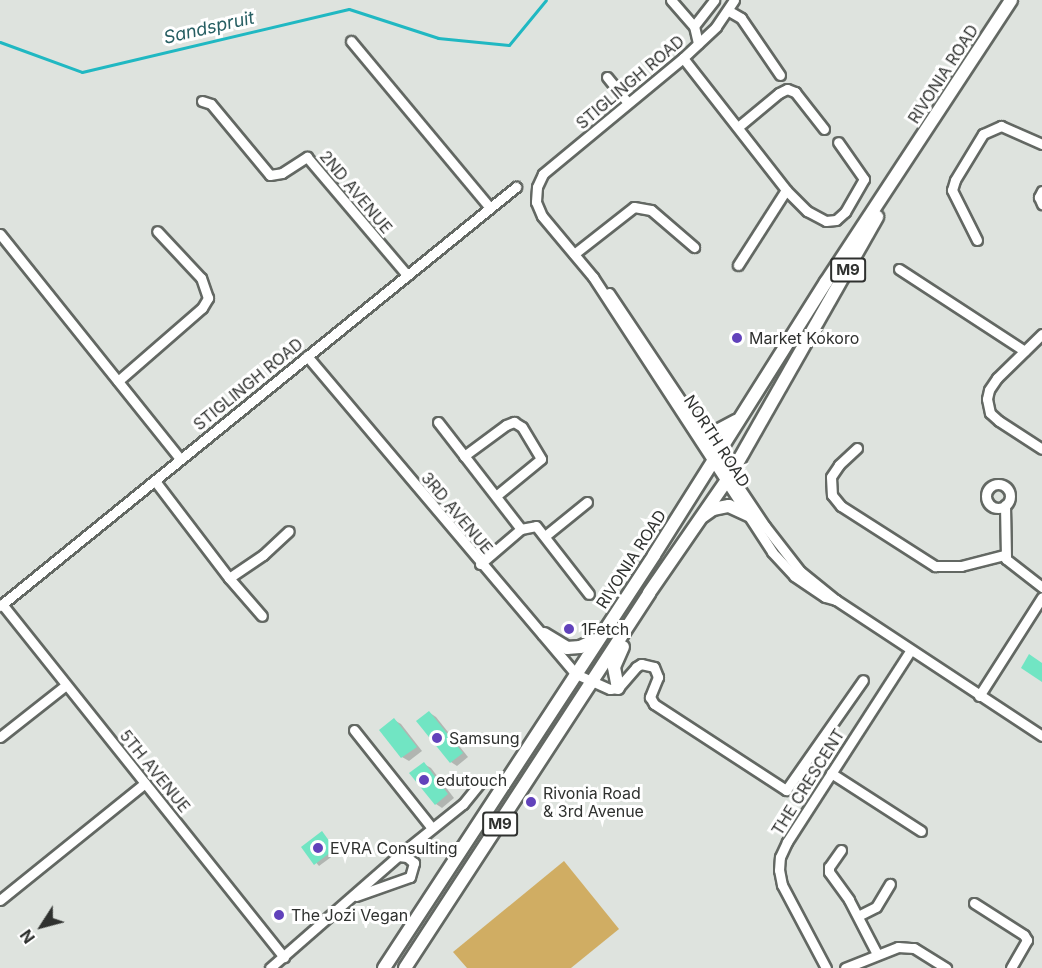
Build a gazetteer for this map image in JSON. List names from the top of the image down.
{
  "streets": {
    "main road": ["RIVONIA ROAD", "M9"],
    "street": [
      "STIGLINGH ROAD",
      "2ND AVENUE",
      "NORTH ROAD",
      "3RD AVENUE",
      "5TH AVENUE",
      "THE CRESCENT"
    ]
  },
  "crossings": [
    ["RIVONIA ROAD", "NORTH ROAD"],
    ["RIVONIA ROAD", "3RD AVENUE"],
    ["STIGLINGH ROAD", "2ND AVENUE"],
    ["STIGLINGH ROAD", "NORTH ROAD"],
    ["STIGLINGH ROAD", "3RD AVENUE"],
    ["STIGLINGH ROAD", "5TH AVENUE"],
    ["NORTH ROAD", "THE CRESCENT"]
  ],
  "water": ["Sandspruit"],
  "places": [
    "Market Kokoro",
    "1Fetch",
    "Samsung",
    "edutouch",
    "Rivonia Road & 3rd Avenue",
    "EVRA Consulting",
    "The Jozi Vegan"
  ],
  "north": "bottom left"
}
